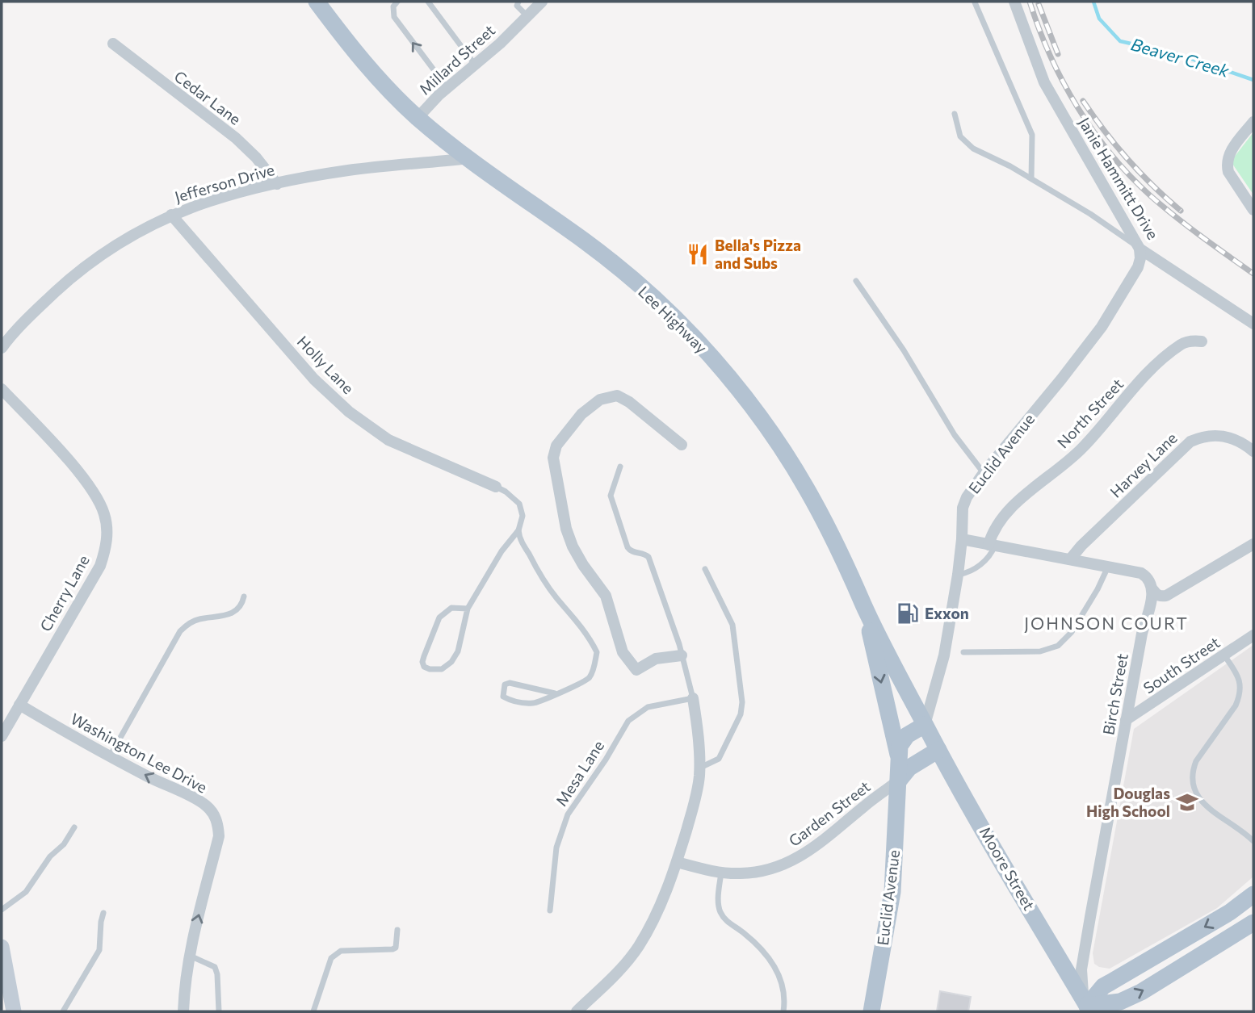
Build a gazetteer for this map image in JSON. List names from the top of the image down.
{
  "streets": {
    "main road": ["Lee Highway", "Euclid Avenue", "Moore Street"],
    "street": [
      "Millard Street",
      "Cedar Lane",
      "Janie Hammitt Drive",
      "Jefferson Drive",
      "Holly Lane",
      "North Street",
      "Harvey Lane",
      "Cherry Lane",
      "South Street",
      "Birch Street",
      "Washington Lee Drive",
      "Garden Street"
    ],
    "lane": ["Mesa Lane"]
  },
  "crossings": [
    ["Millard Street", "Lee Highway"],
    ["Cedar Lane", "Jefferson Drive"],
    ["Janie Hammitt Drive", "Euclid Avenue"],
    ["Jefferson Drive", "Lee Highway"],
    ["Jefferson Drive", "Holly Lane"],
    ["Lee Highway", "Euclid Avenue"],
    ["Lee Highway", "Moore Street"],
    ["Euclid Avenue", "Garden Street"],
    ["Euclid Avenue", "Moore Street"],
    ["Cherry Lane", "Washington Lee Drive"],
    ["South Street", "Birch Street"],
    ["Birch Street", "Moore Street"]
  ],
  "one_way": ["Washington Lee Drive"],
  "districts": ["JOHNSON COURT"],
  "water": ["Beaver Creek"],
  "places": {
    "restaurant": ["Bella's Pizza and Subs"],
    "fuel station": ["Exxon"],
    "school or university": ["Douglas High School"]
  }
}
